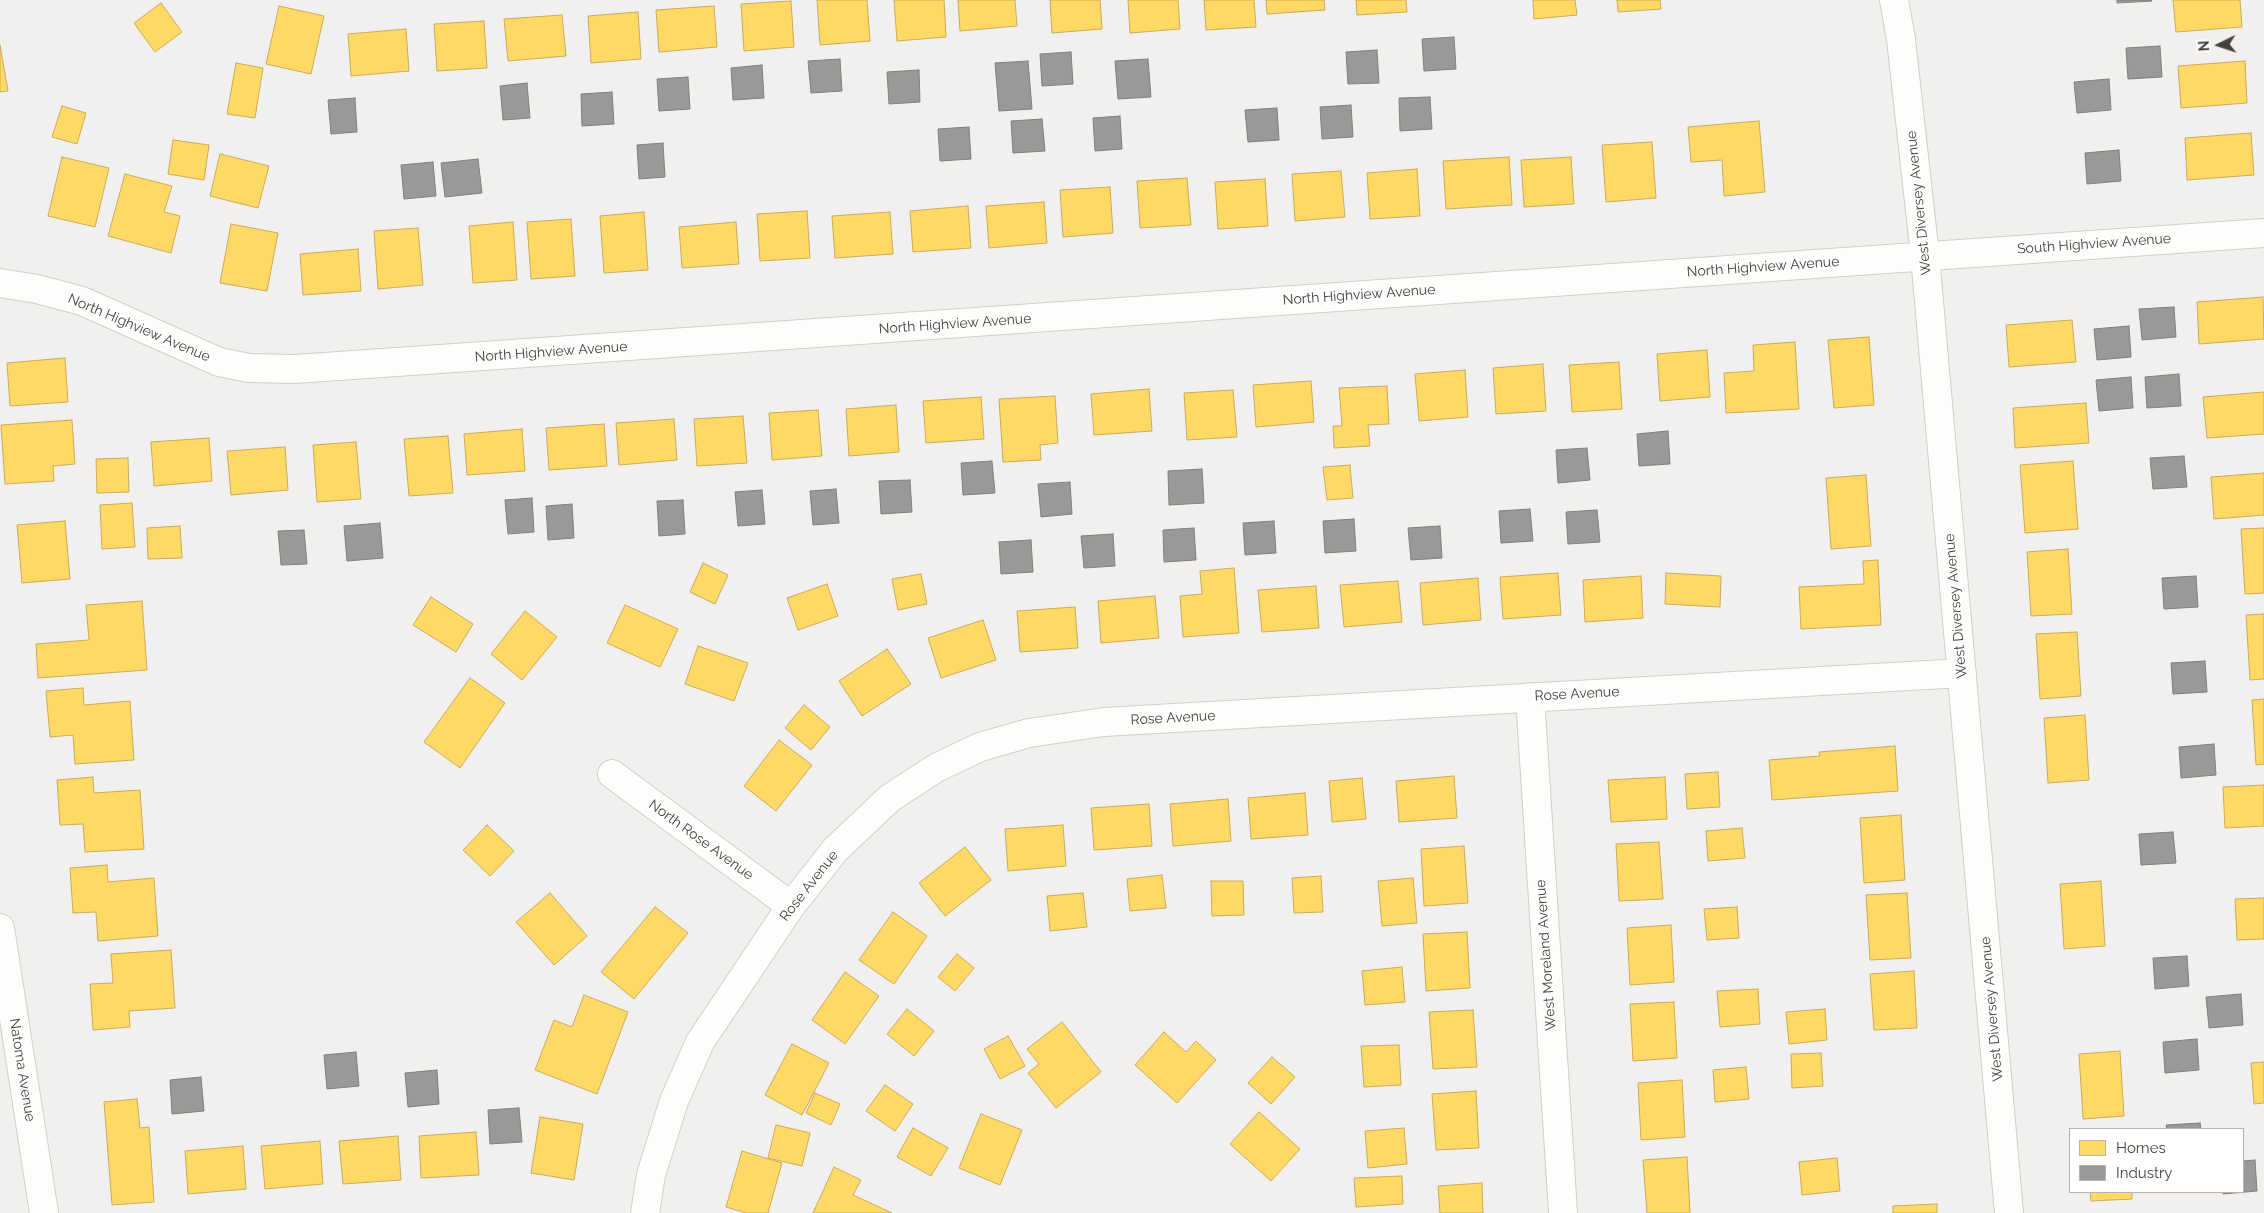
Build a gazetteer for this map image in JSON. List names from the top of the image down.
{
  "streets": {
    "street": [
      "West Diversey Avenue",
      "South Highview Avenue",
      "North Highview Avenue",
      "Rose Avenue",
      "North Rose Avenue",
      "West Moreland Avenue",
      "Natoma Avenue"
    ]
  },
  "crossings": [
    ["West Diversey Avenue", "South Highview Avenue"],
    ["West Diversey Avenue", "North Highview Avenue"],
    ["West Diversey Avenue", "Rose Avenue"],
    ["South Highview Avenue", "North Highview Avenue"],
    ["Rose Avenue", "North Rose Avenue"],
    ["Rose Avenue", "West Moreland Avenue"]
  ],
  "legend": ["Homes", "Industry"],
  "north": "left"
}
